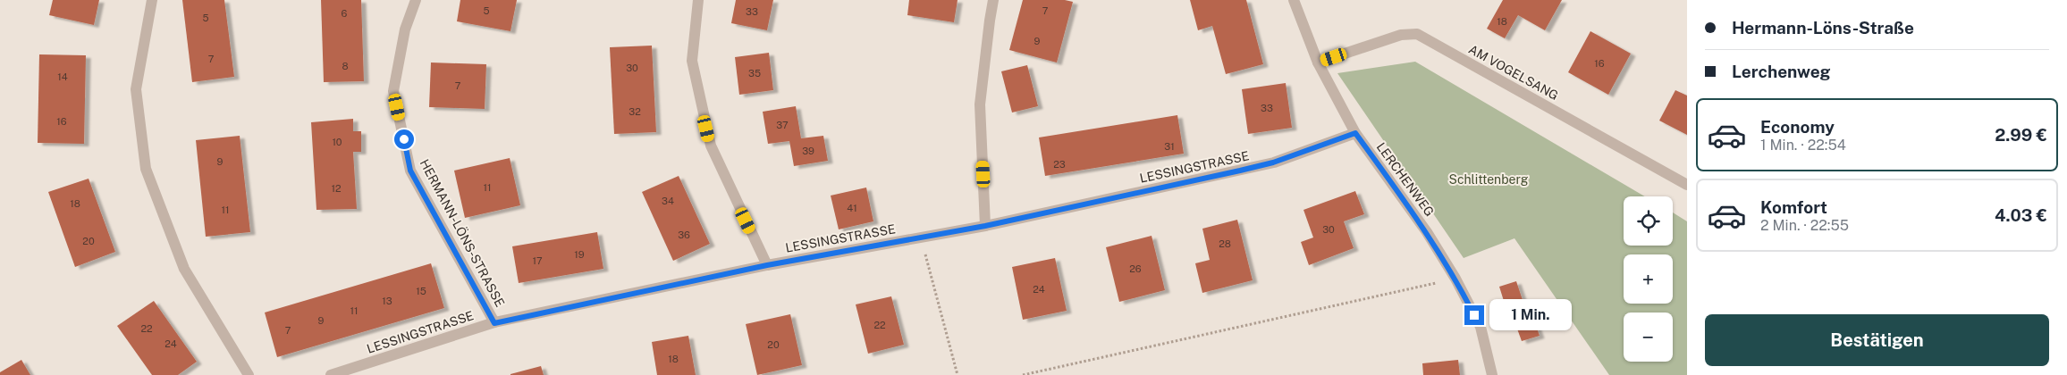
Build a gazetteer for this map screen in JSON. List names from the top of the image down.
{
  "streets": {
    "street": [
      "AM VOGELSANG",
      "LESSINGSTRASSE",
      "LERCHENWEG",
      "HERMANN-LÖNS-STRASSE"
    ]
  },
  "crossings": [
    ["AM VOGELSANG", "LERCHENWEG"],
    ["LESSINGSTRASSE", "LERCHENWEG"],
    ["LESSINGSTRASSE", "HERMANN-LÖNS-STRASSE"]
  ],
  "parks": ["Schlittenberg"],
  "house_numbers": [
    "5",
    "7",
    "33",
    "6",
    "5",
    "18",
    "9",
    "7",
    "16",
    "8",
    "30",
    "35",
    "14",
    "7",
    "33",
    "32",
    "16",
    "37",
    "10",
    "31",
    "39",
    "9",
    "23",
    "11",
    "12",
    "34",
    "18",
    "41",
    "11",
    "30",
    "36",
    "20",
    "28",
    "19",
    "17",
    "26",
    "24",
    "15",
    "13",
    "11",
    "9",
    "22",
    "22",
    "7",
    "24",
    "20",
    "18"
  ],
  "page": {
    "banner": ["Hermann-Löns-Straße", "Lerchenweg"],
    "list": [
      {
        "name": "Economy",
        "note": "1 Min. · 22:54",
        "value": "2.99 €"
      },
      {
        "name": "Komfort",
        "note": "2 Min. · 22:55",
        "value": "4.03 €"
      }
    ],
    "map_buttons": ["+", "−"],
    "bubble": "1 Min.",
    "buttons": "Bestätigen"
  }
}
